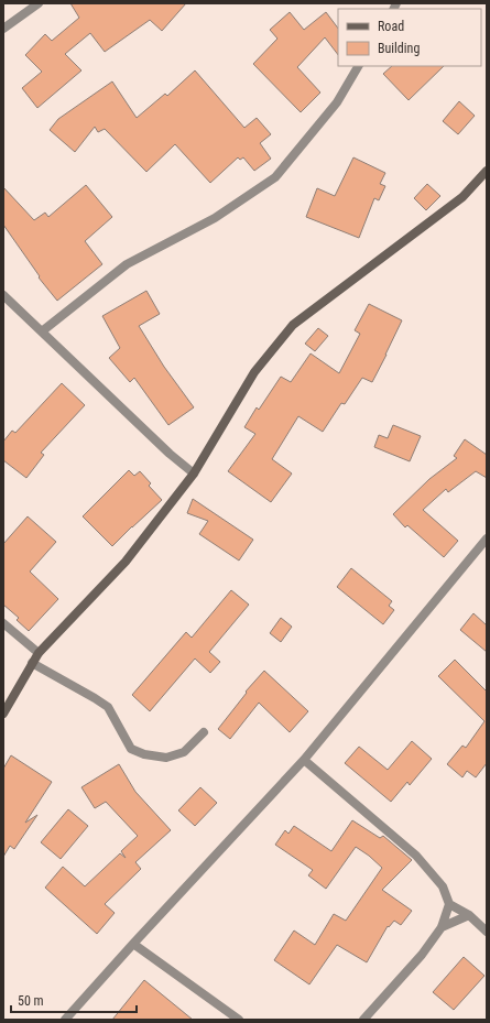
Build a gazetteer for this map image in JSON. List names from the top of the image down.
{
  "legend": ["Road", "Building"],
  "scale_bar": "50 m"
}
